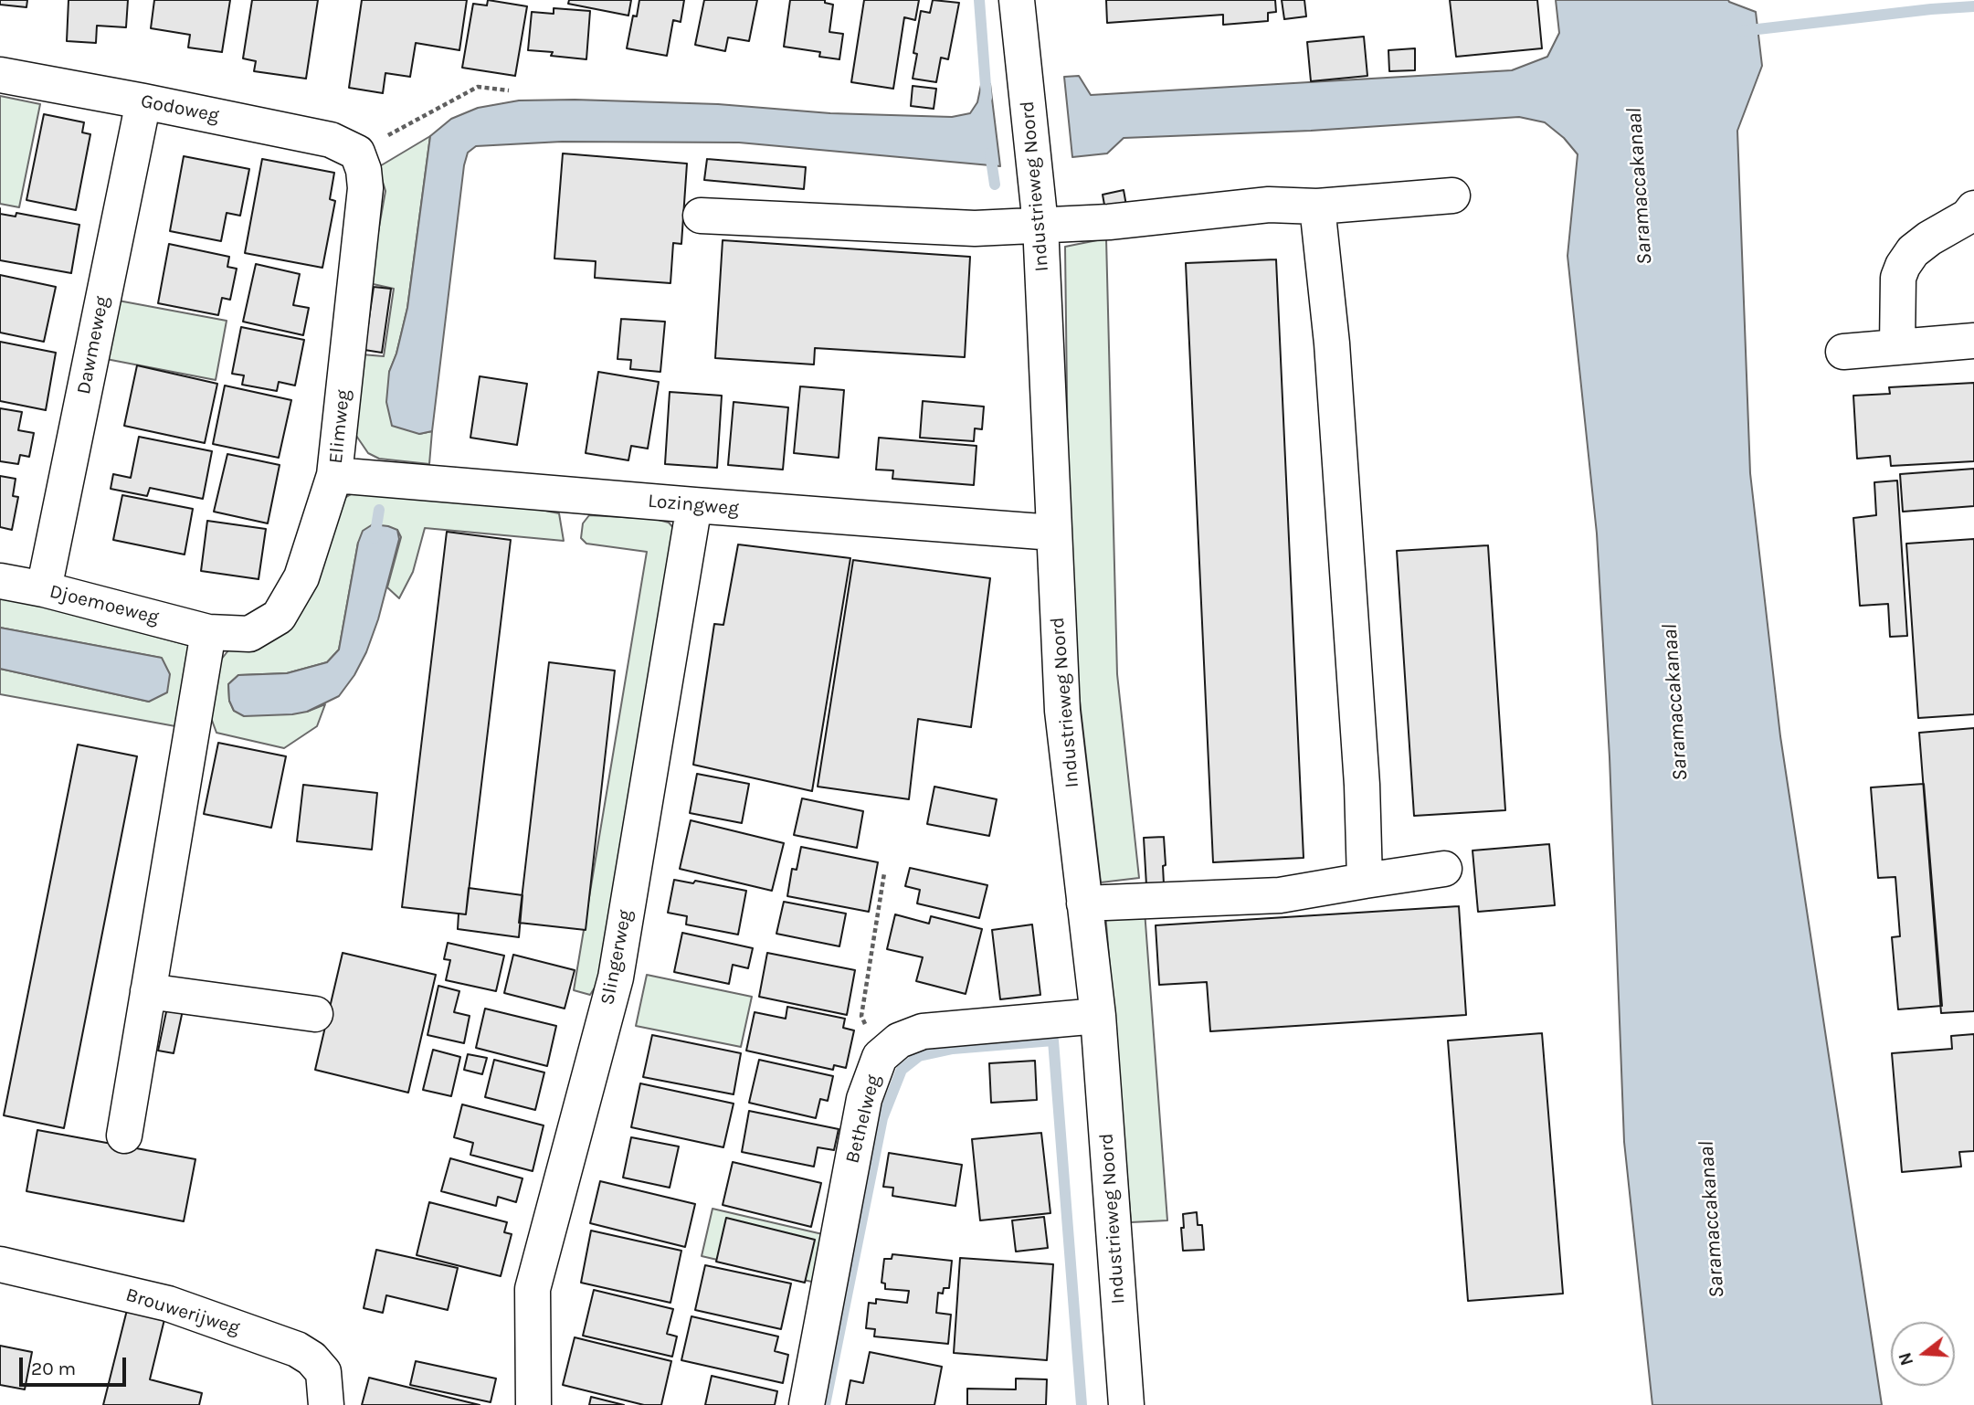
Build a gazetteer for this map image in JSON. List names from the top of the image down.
{
  "streets": {
    "street": [
      "Godoweg",
      "Industrieweg Noord",
      "Dawmeweg",
      "Elimweg",
      "Lozingweg",
      "Djoemoeweg",
      "Slingerweg",
      "Bethelweg",
      "Brouwerijweg"
    ]
  },
  "crossings": [
    ["Godoweg", "Dawmeweg"],
    ["Godoweg", "Elimweg"],
    ["Industrieweg Noord", "Lozingweg"],
    ["Industrieweg Noord", "Bethelweg"],
    ["Dawmeweg", "Djoemoeweg"],
    ["Elimweg", "Lozingweg"],
    ["Elimweg", "Djoemoeweg"],
    ["Lozingweg", "Slingerweg"]
  ],
  "water": ["Saramaccakanaal"],
  "scale_bar": "20 m",
  "north": "left"
}
